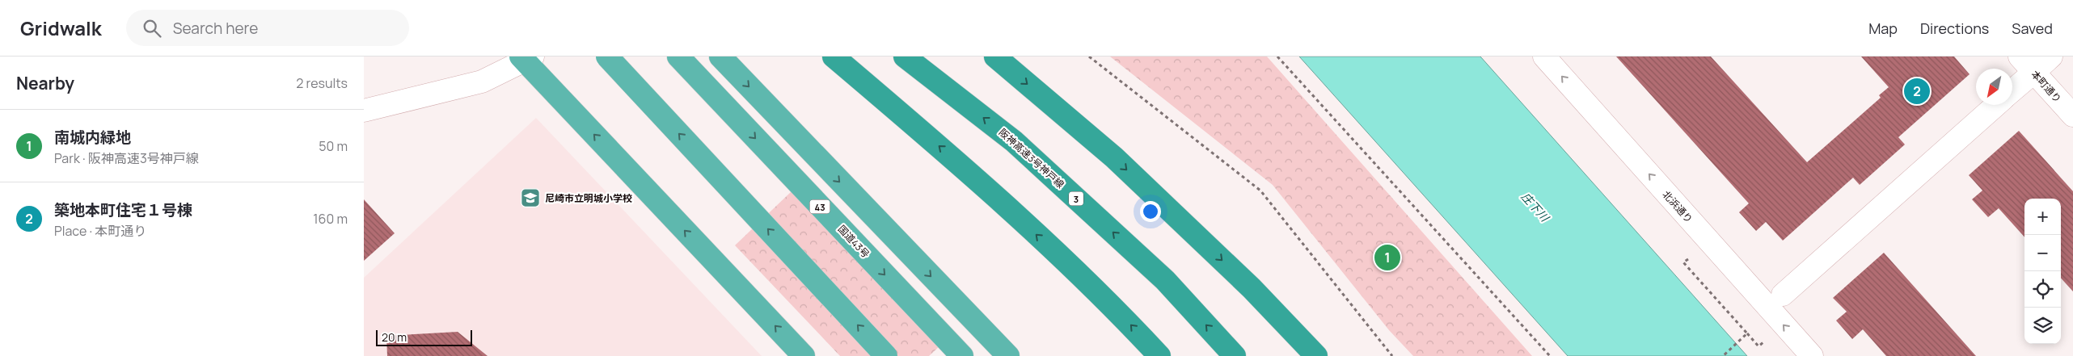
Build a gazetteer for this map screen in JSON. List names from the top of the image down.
{
  "streets": {
    "highway": [
      "阪神高速3号神戸線",
      "3",
      "43",
      "国道43号"
    ],
    "street": ["本町通り", "北浜通り"]
  },
  "one_way": ["北浜通り"],
  "water": ["庄下川"],
  "places": {
    "school or university": ["尼崎市立明城小学校"]
  },
  "scale_bar": "20 m",
  "north": "bottom left",
  "page": {
    "header": "Gridwalk",
    "search": "Search here",
    "nav": ["Map", "Directions", "Saved"],
    "heading": ["Nearby", "2 results"],
    "pins": ["2", "1"],
    "list": [
      {
        "mark": "1",
        "name": "南城内緑地",
        "note": "Park · 阪神高速3号神戸線",
        "value": "50 m"
      },
      {
        "mark": "2",
        "name": "築地本町住宅１号棟",
        "note": "Place · 本町通り",
        "value": "160 m"
      }
    ],
    "map_buttons": ["+", "−"],
    "scale": "20 m"
  }
}
